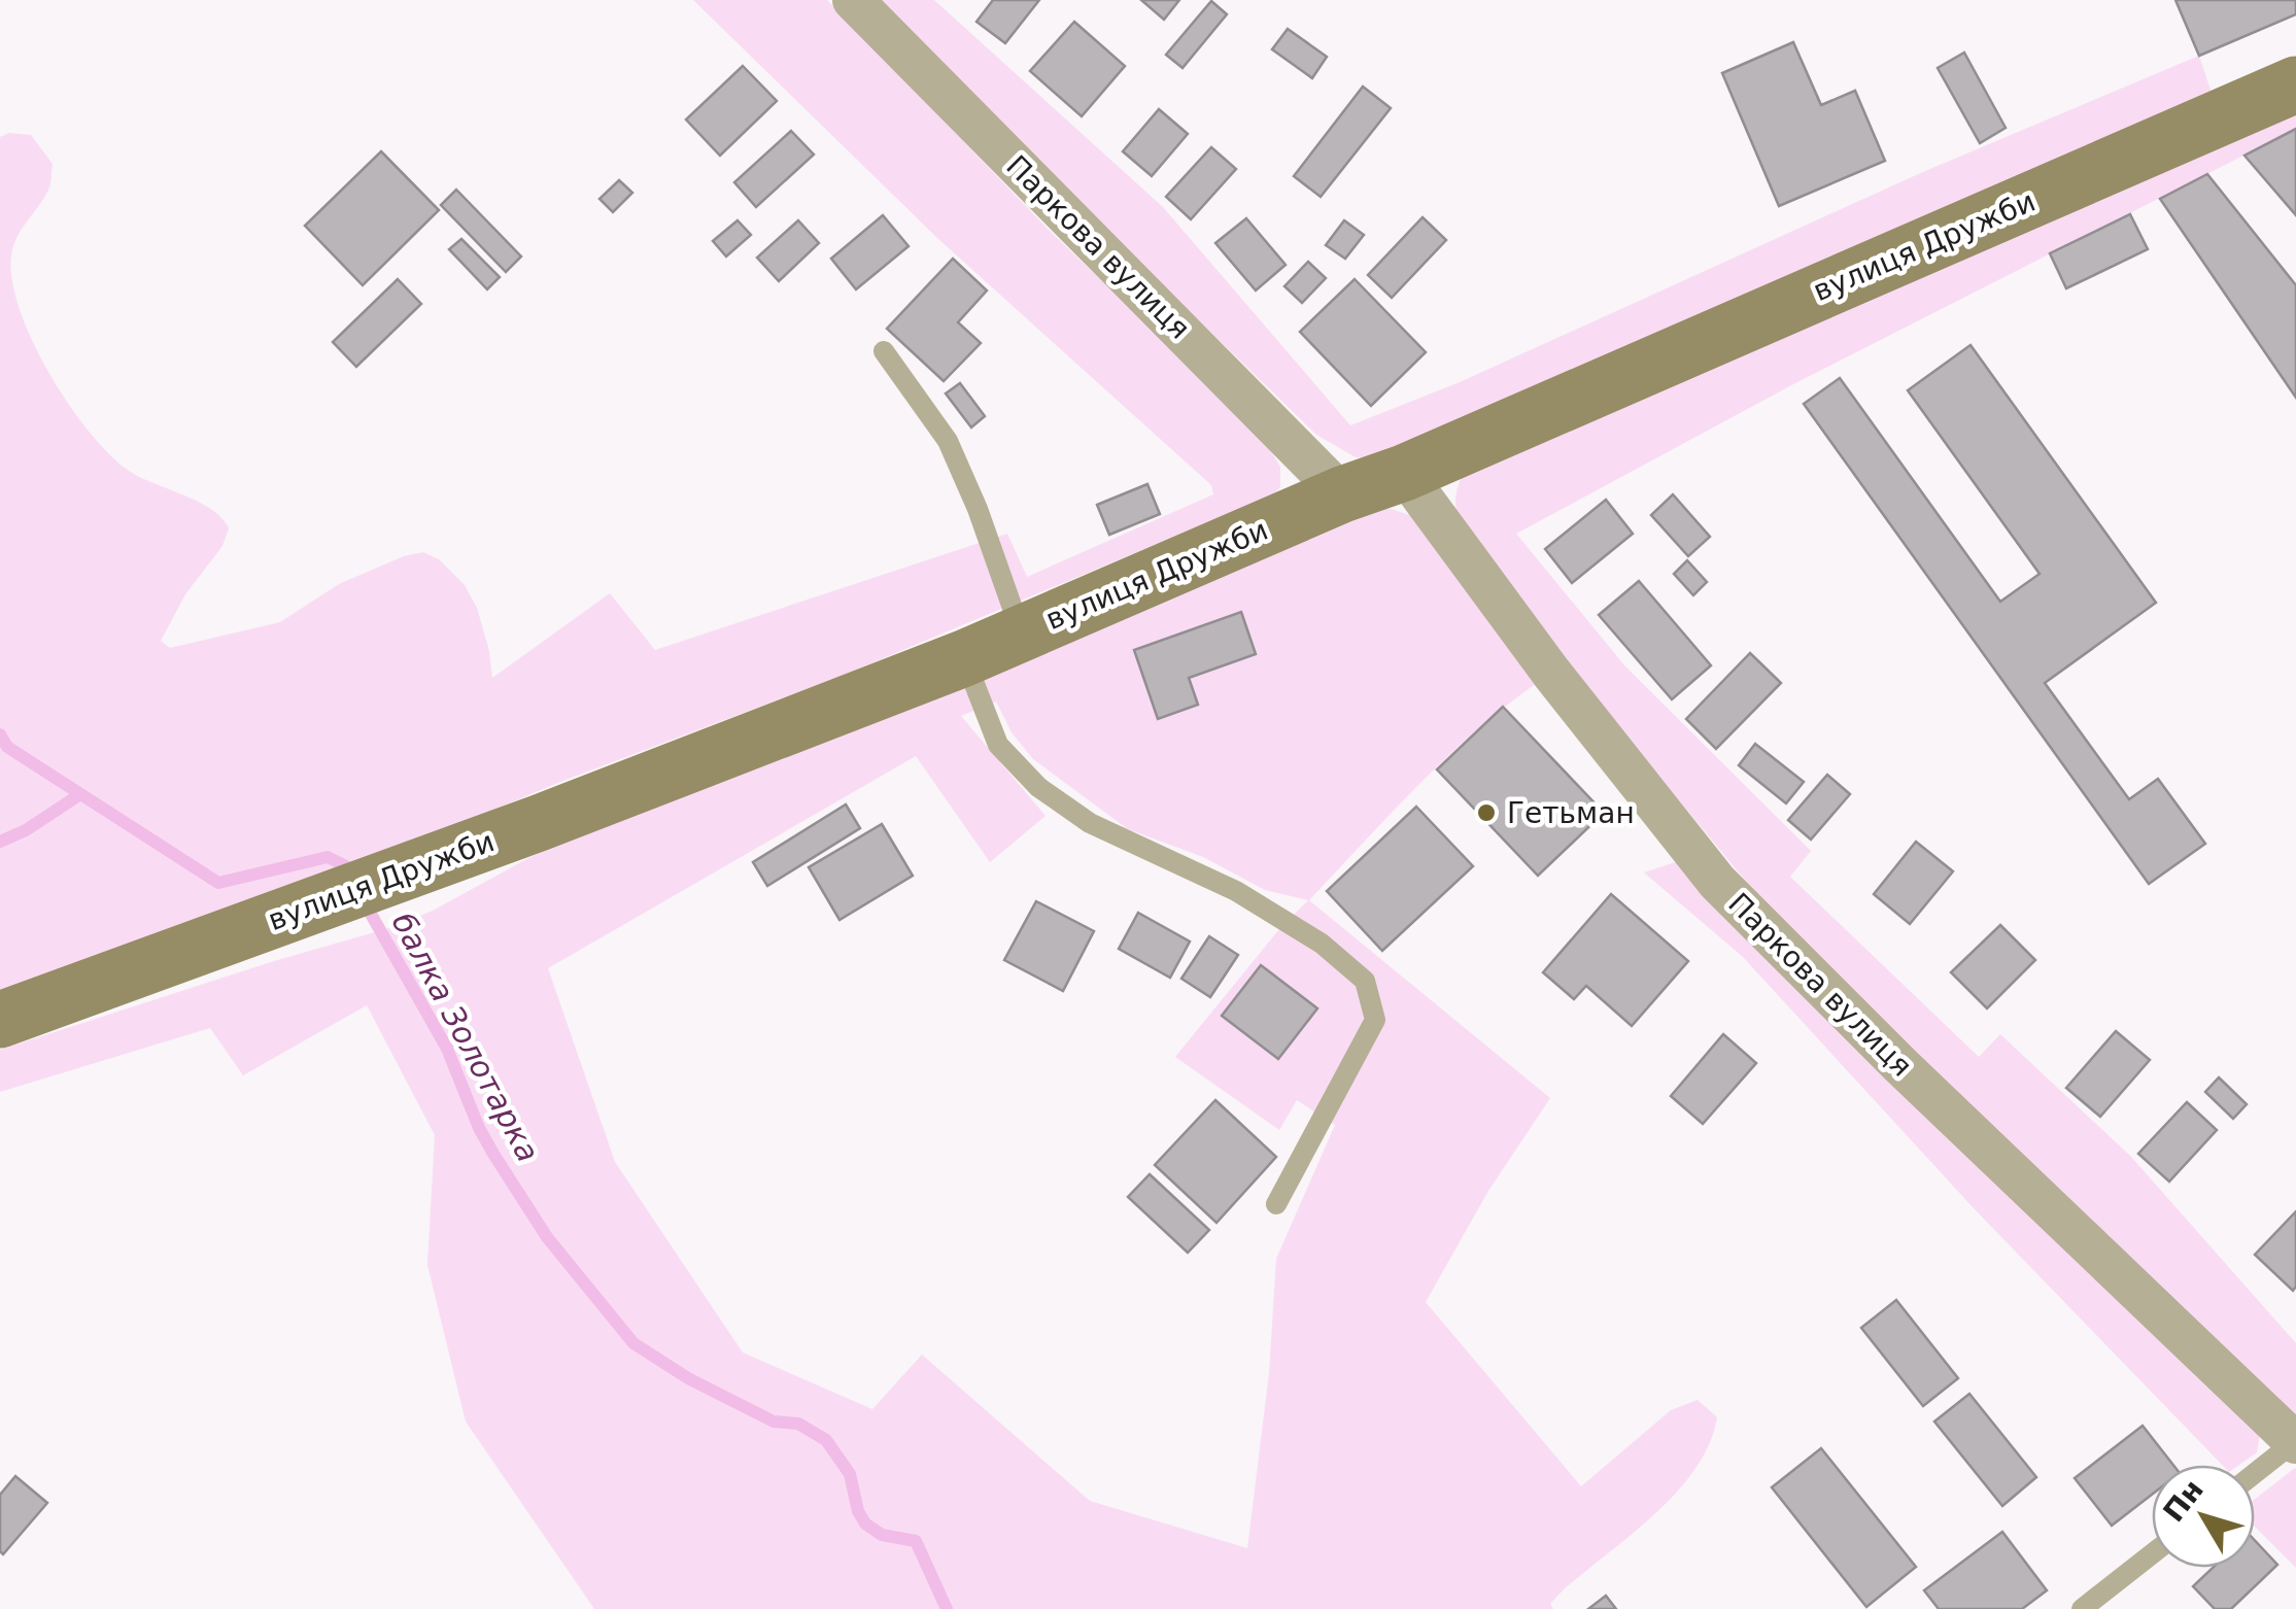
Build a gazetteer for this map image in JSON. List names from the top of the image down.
{
  "streets": {
    "street": ["вулиця Дружби", "Паркова вулиця"]
  },
  "crossings": [
    ["вулиця Дружби", "Паркова вулиця"]
  ],
  "water": ["балка Золотарка"],
  "places": ["Гетьман"],
  "north": "top left"
}
